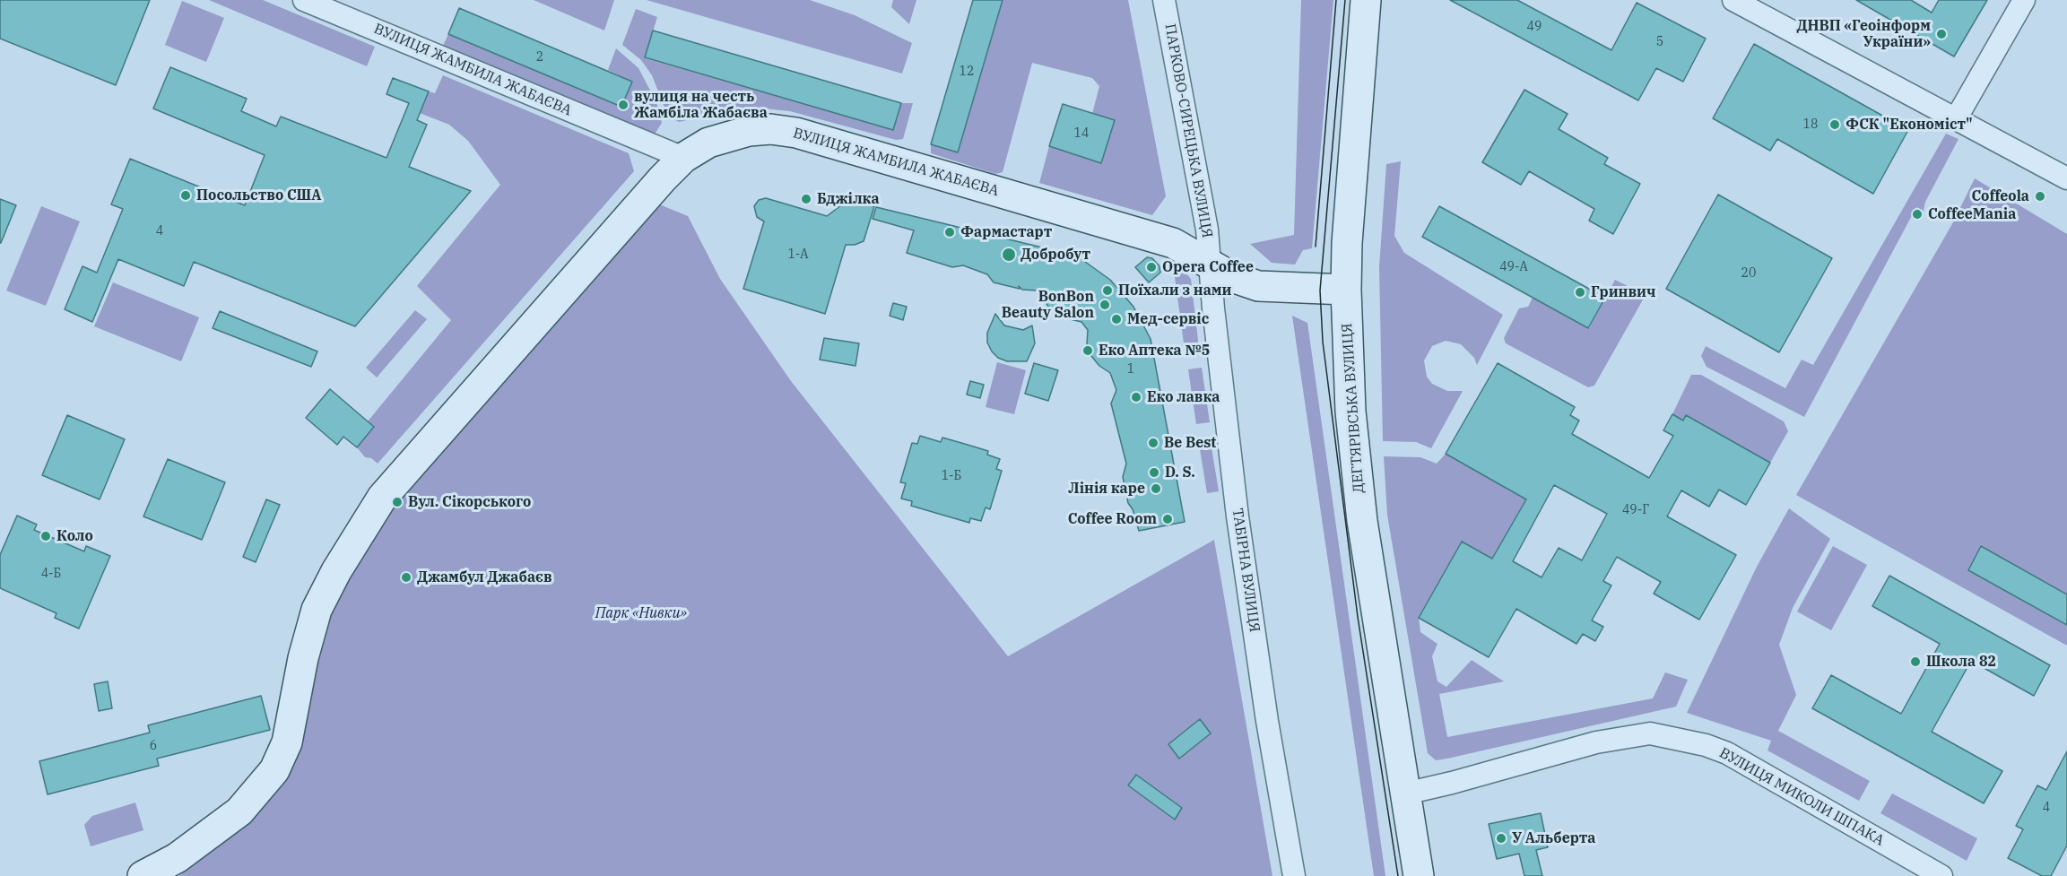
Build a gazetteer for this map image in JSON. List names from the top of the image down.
{
  "streets": {
    "street": [
      "ВУЛИЦЯ ЖАМБИЛА ЖАБАЄВА",
      "ПАРКОВО-СИРЕЦЬКА ВУЛИЦЯ",
      "ДЕГТЯРІВСЬКА ВУЛИЦЯ",
      "ТАБІРНА ВУЛИЦЯ",
      "ВУЛИЦЯ МИКОЛИ ШПАКА"
    ]
  },
  "crossings": [
    ["ВУЛИЦЯ ЖАМБИЛА ЖАБАЄВА", "ПАРКОВО-СИРЕЦЬКА ВУЛИЦЯ"],
    ["ВУЛИЦЯ ЖАМБИЛА ЖАБАЄВА", "ДЕГТЯРІВСЬКА ВУЛИЦЯ"],
    ["ВУЛИЦЯ ЖАМБИЛА ЖАБАЄВА", "ТАБІРНА ВУЛИЦЯ"],
    ["ПАРКОВО-СИРЕЦЬКА ВУЛИЦЯ", "ТАБІРНА ВУЛИЦЯ"],
    ["ДЕГТЯРІВСЬКА ВУЛИЦЯ", "ВУЛИЦЯ МИКОЛИ ШПАКА"]
  ],
  "parks": ["Парк «Нивки»"],
  "places": [
    "ДНВП «Геоінформ України»",
    "вулиця на честь Жамбіла Жабаєва",
    "ФСК \"Економіст\"",
    "Посольство США",
    "Coffeola",
    "Бджілка",
    "CoffeeMania",
    "Фармастарт",
    "Добробут",
    "Opera Coffee",
    "Поїхали з нами",
    "Гринвич",
    "BonBon Beauty Salon",
    "Мед-сервіс",
    "Еко Аптека №5",
    "Еко лавка",
    "Be Best",
    "D. S.",
    "Лінія каре",
    "Вул. Сікорського",
    "Coffee Room",
    "Коло",
    "Джамбул Джабаєв",
    "Школа 82",
    "У Альберта"
  ],
  "house_numbers": [
    "49",
    "5",
    "2",
    "12",
    "18",
    "14",
    "4",
    "1-А",
    "49-А",
    "20",
    "1",
    "1-Б",
    "49-Г",
    "4-Б",
    "6",
    "4"
  ]
}
